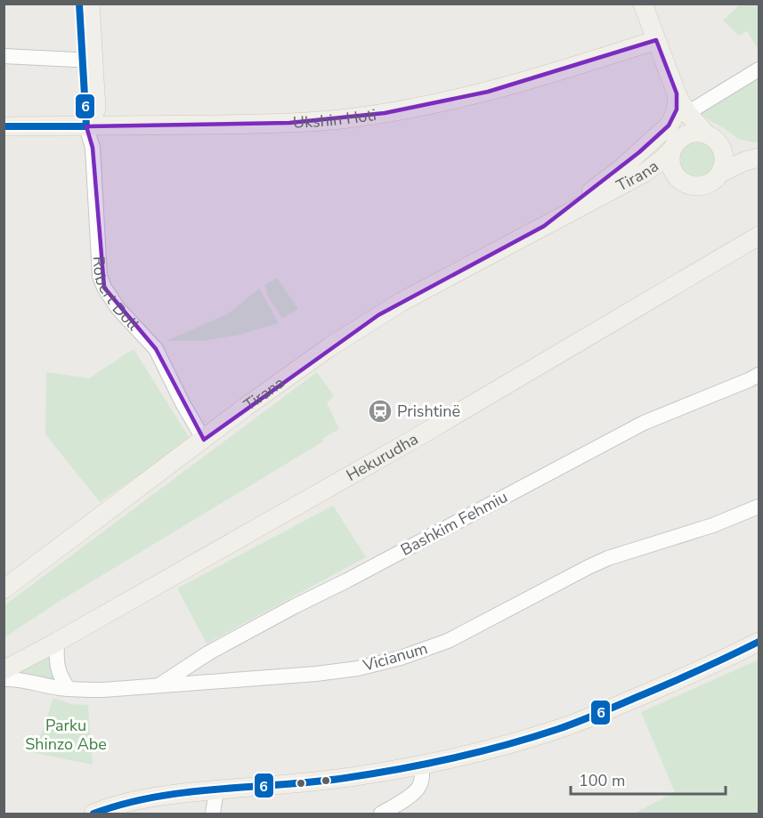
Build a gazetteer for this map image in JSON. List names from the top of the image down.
{
  "streets": {
    "main road": [
      "Ukshin Hoti",
      "Tirana",
      "Robert Doll",
      "Hekurudha"
    ],
    "street": ["Bashkim Fehmiu", "Vicianum"]
  },
  "crossings": [
    ["Ukshin Hoti", "Robert Doll"],
    ["Tirana", "Robert Doll"],
    ["Bashkim Fehmiu", "Vicianum"]
  ],
  "parks": ["Parku Shinzo Abe"],
  "places": {
    "station": ["Prishtinë"]
  },
  "lines": ["transit line 6"],
  "scale_bar": "100 m"
}
